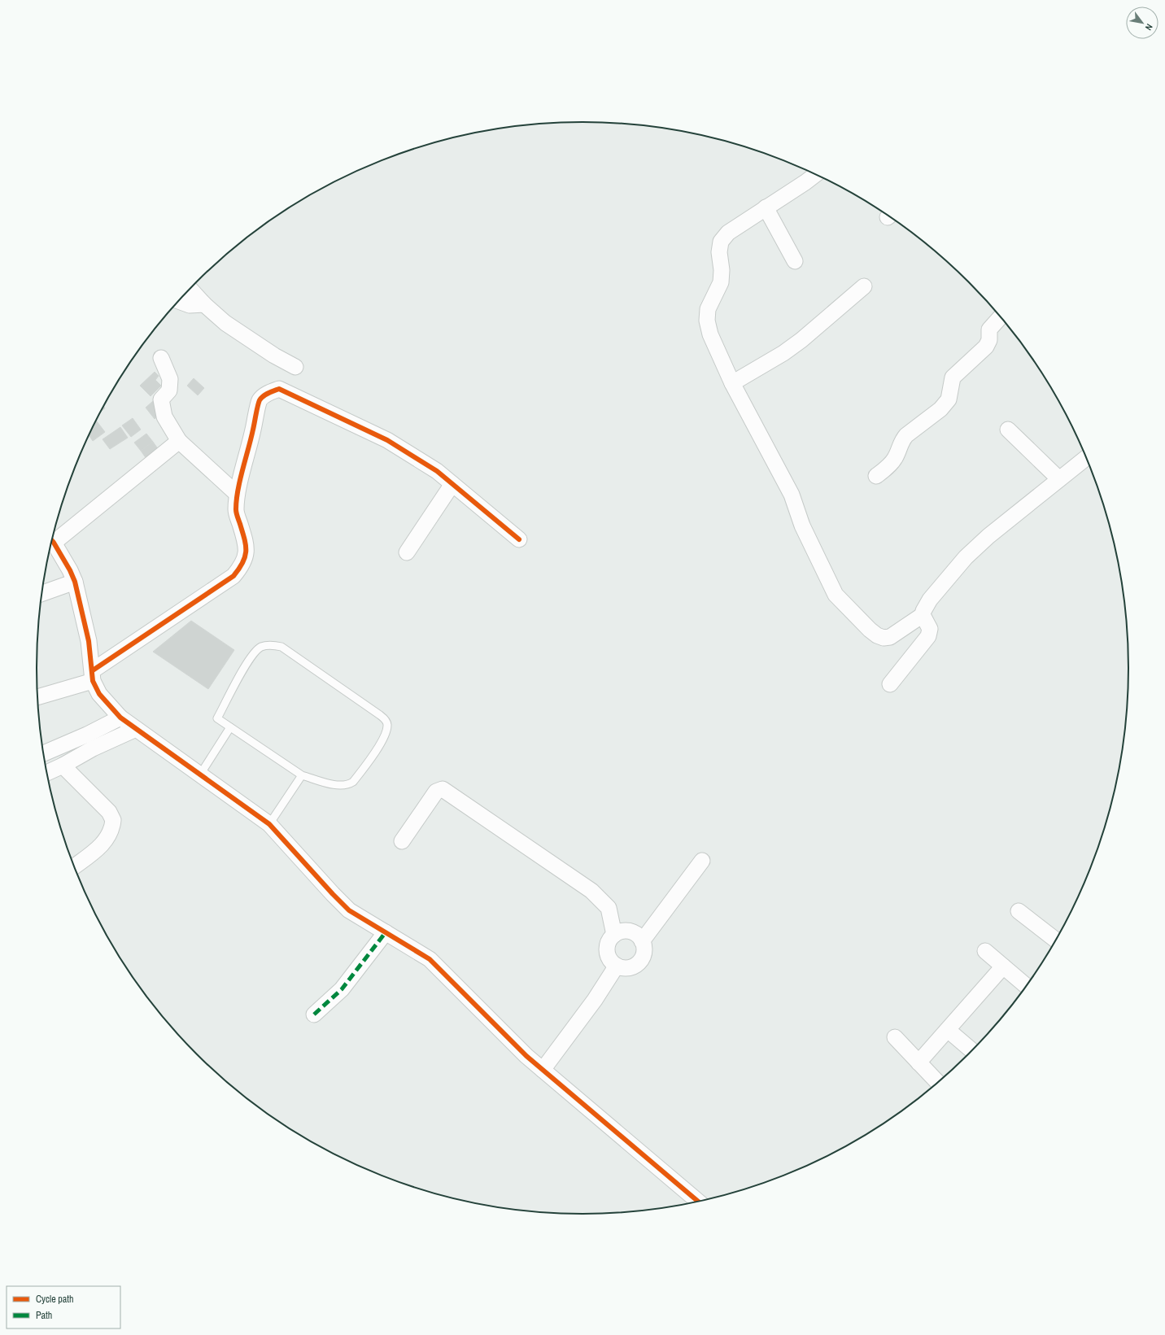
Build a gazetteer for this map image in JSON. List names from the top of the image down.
{
  "legend": ["Cycle path", "Path"],
  "north": "bottom right"
}
